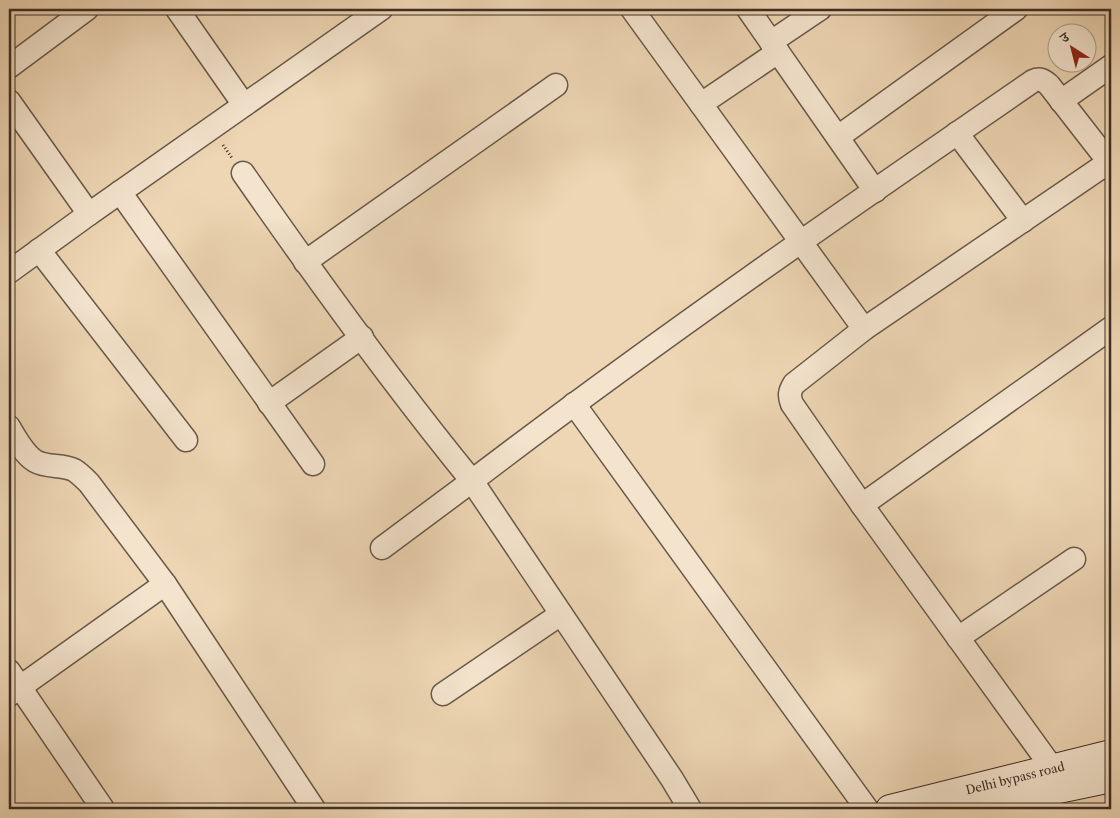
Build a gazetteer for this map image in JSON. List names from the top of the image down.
{
  "streets": {
    "main road": ["Delhi bypass road"]
  },
  "north": "top left"
}
